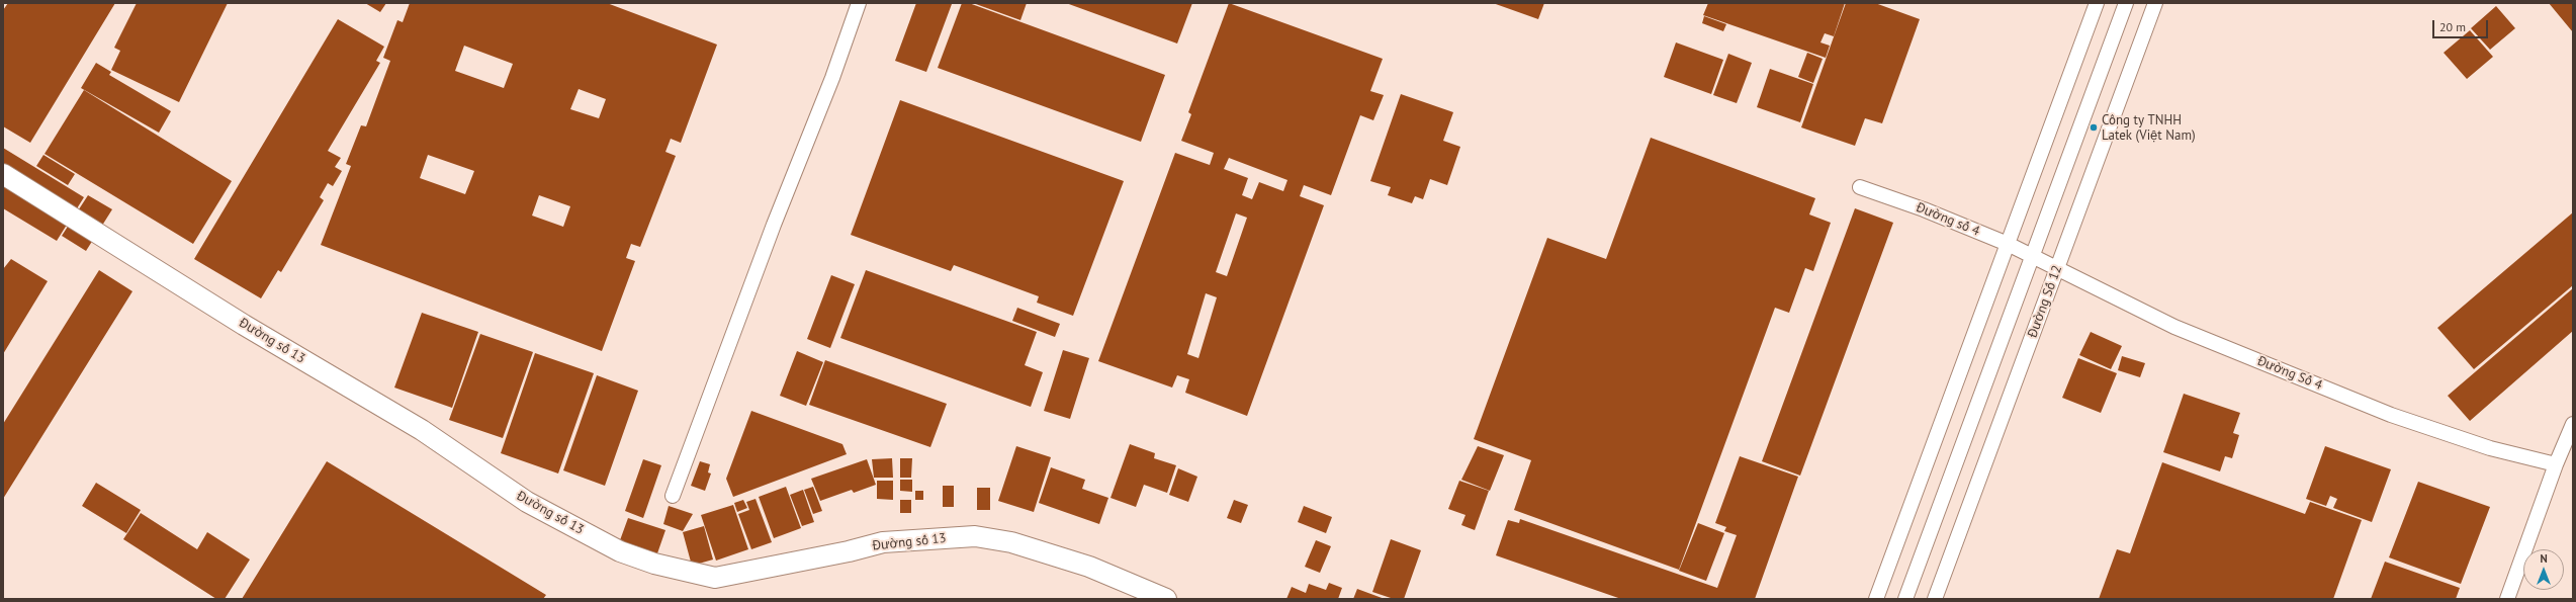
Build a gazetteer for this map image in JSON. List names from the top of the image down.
{
  "streets": {
    "street": [
      "Đường số 4",
      "Đường Số 12",
      "Đường số 13",
      "Đường Số 4"
    ]
  },
  "crossings": [
    ["Đường số 4", "Đường Số 12"],
    ["Đường số 4", "Đường Số 4"],
    ["Đường Số 12", "Đường Số 4"]
  ],
  "places": ["Công ty TNHH Latek (Việt Nam)"],
  "scale_bar": "20 m",
  "north": "top"
}
